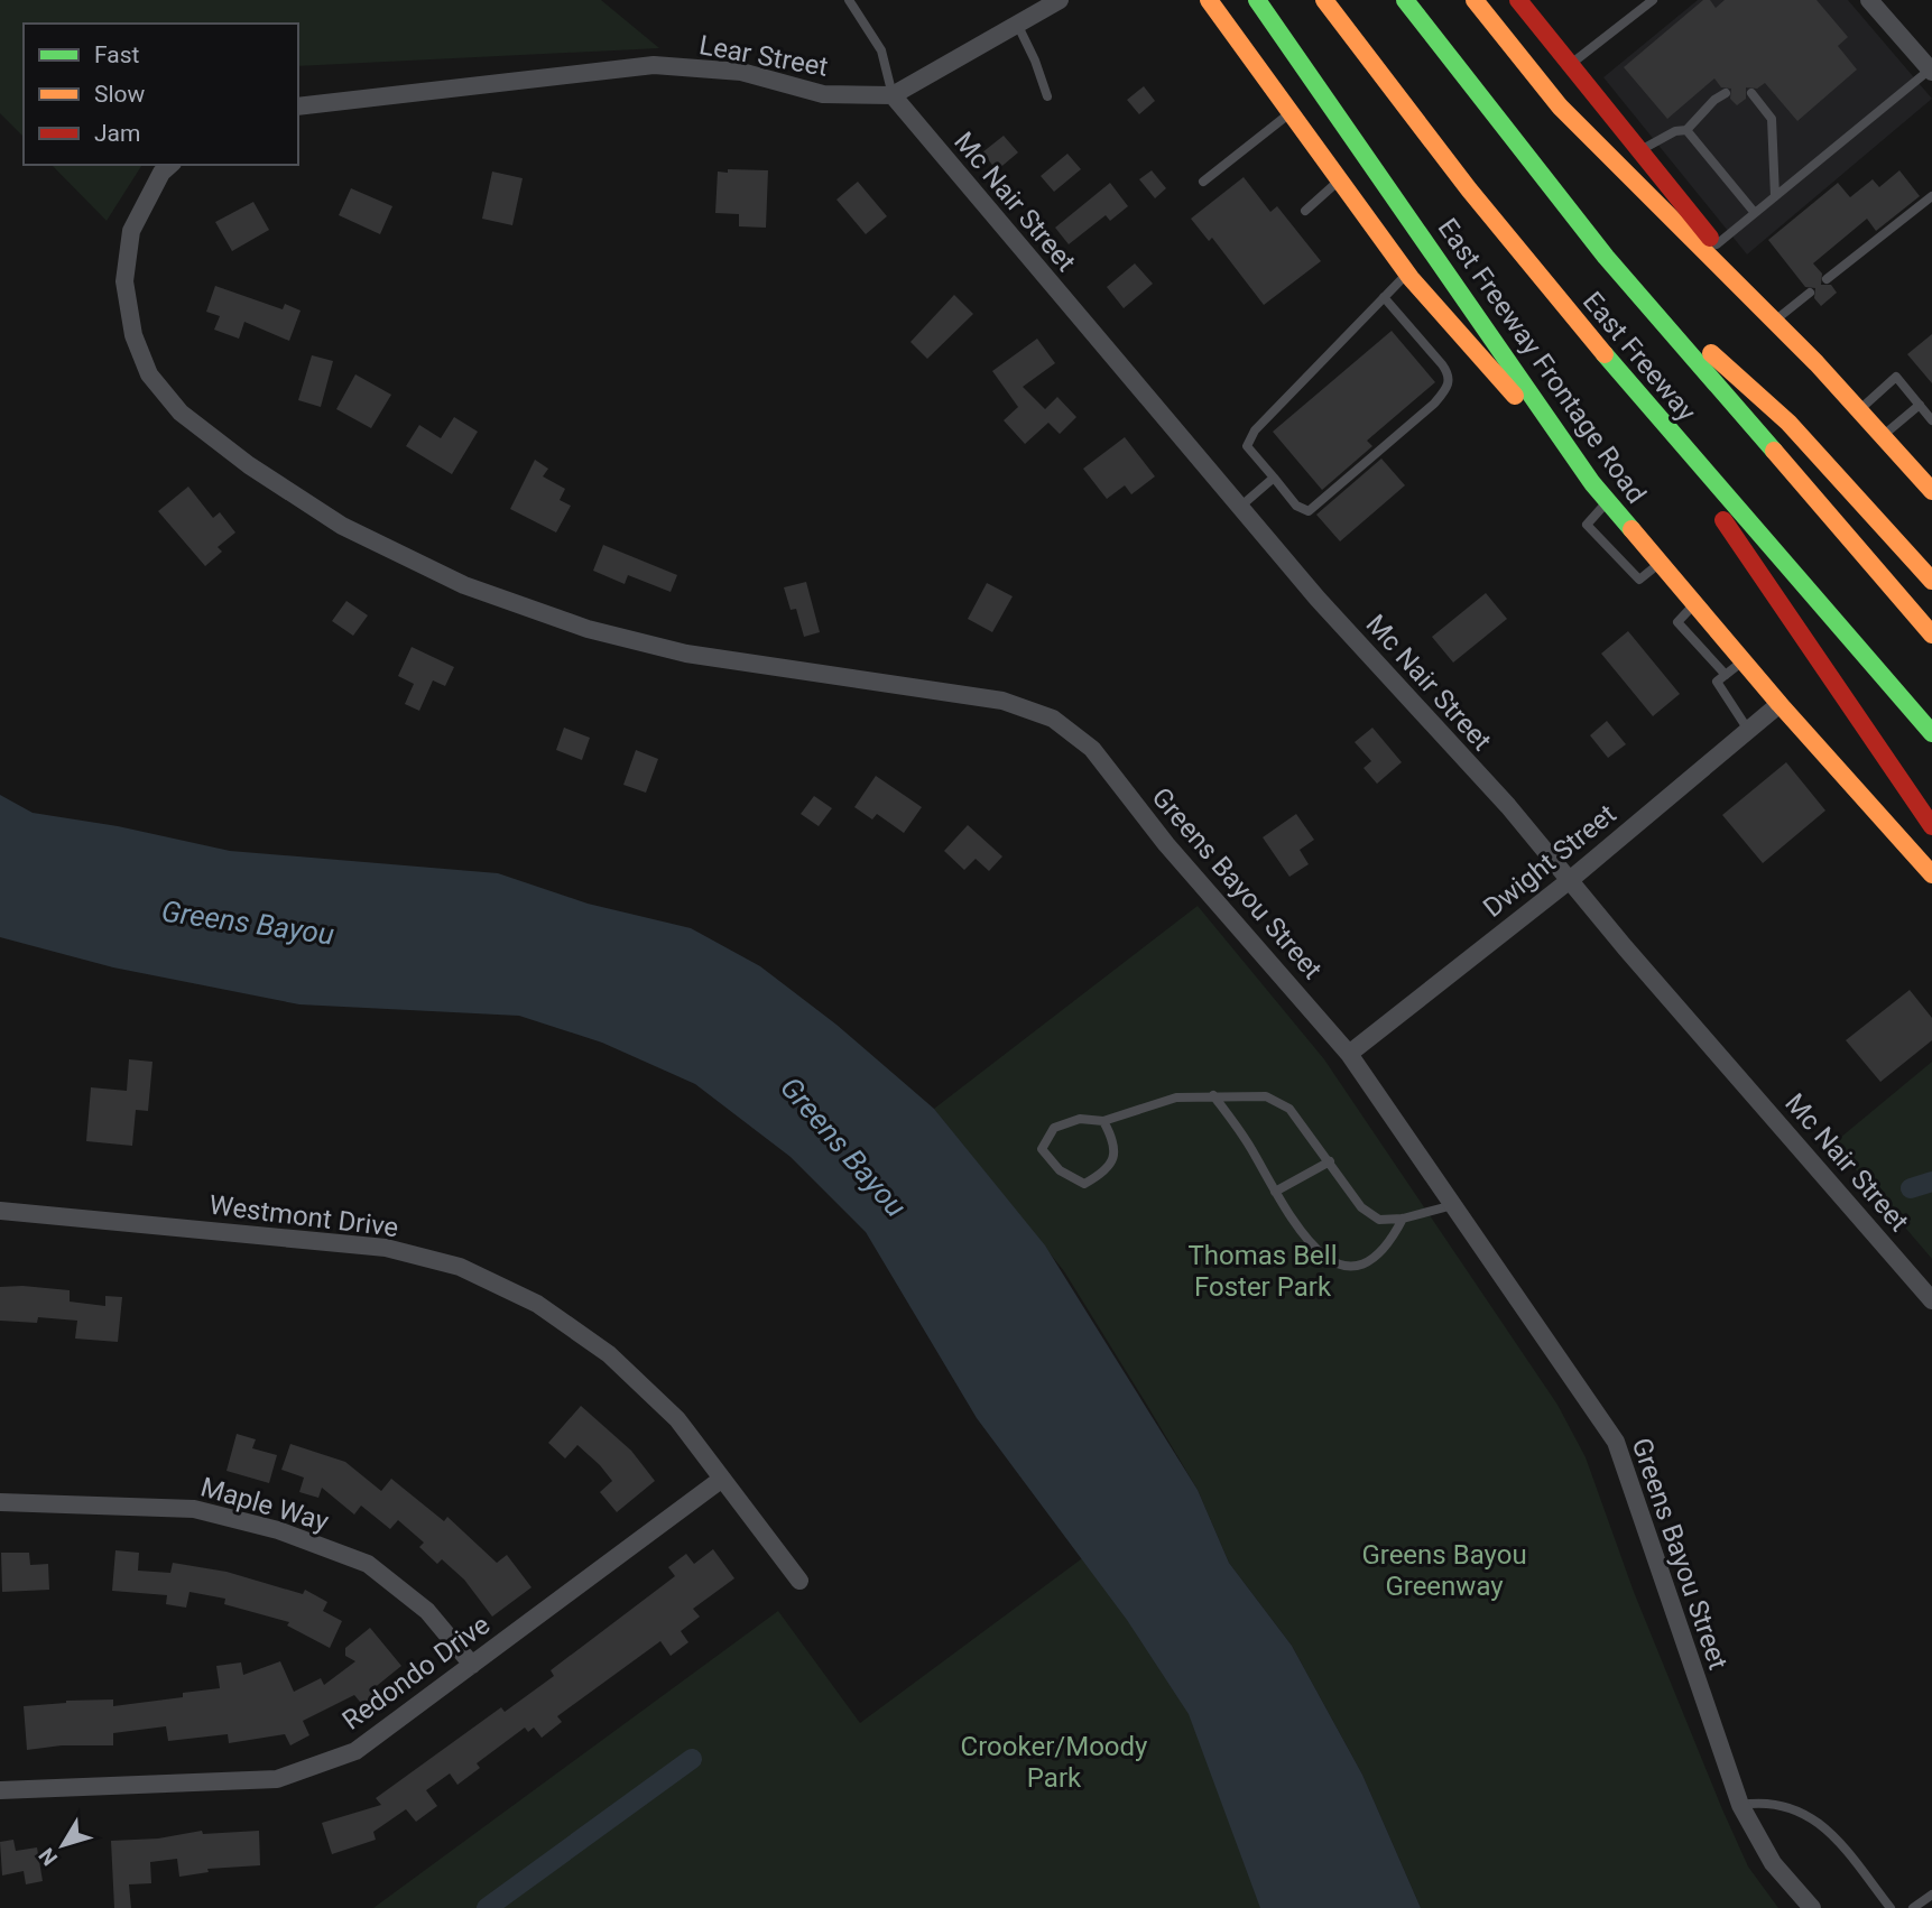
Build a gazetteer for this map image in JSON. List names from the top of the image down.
{
  "streets": {
    "main road": ["East Freeway", "East Freeway Frontage Road"],
    "street": [
      "Lear Street",
      "Mc Nair Street",
      "Dwight Street",
      "Greens Bayou Street",
      "Westmont Drive",
      "Maple Way",
      "Redondo Drive"
    ]
  },
  "crossings": [
    ["Lear Street", "Mc Nair Street"],
    ["Mc Nair Street", "Dwight Street"],
    ["East Freeway Frontage Road", "Dwight Street"],
    ["Dwight Street", "Greens Bayou Street"],
    ["Westmont Drive", "Redondo Drive"],
    ["Maple Way", "Redondo Drive"]
  ],
  "water": ["Greens Bayou"],
  "parks": ["Thomas Bell Foster Park", "Greens Bayou Greenway", "Crooker/Moody Park"],
  "legend": ["Fast", "Slow", "Jam"],
  "north": "bottom left"
}
